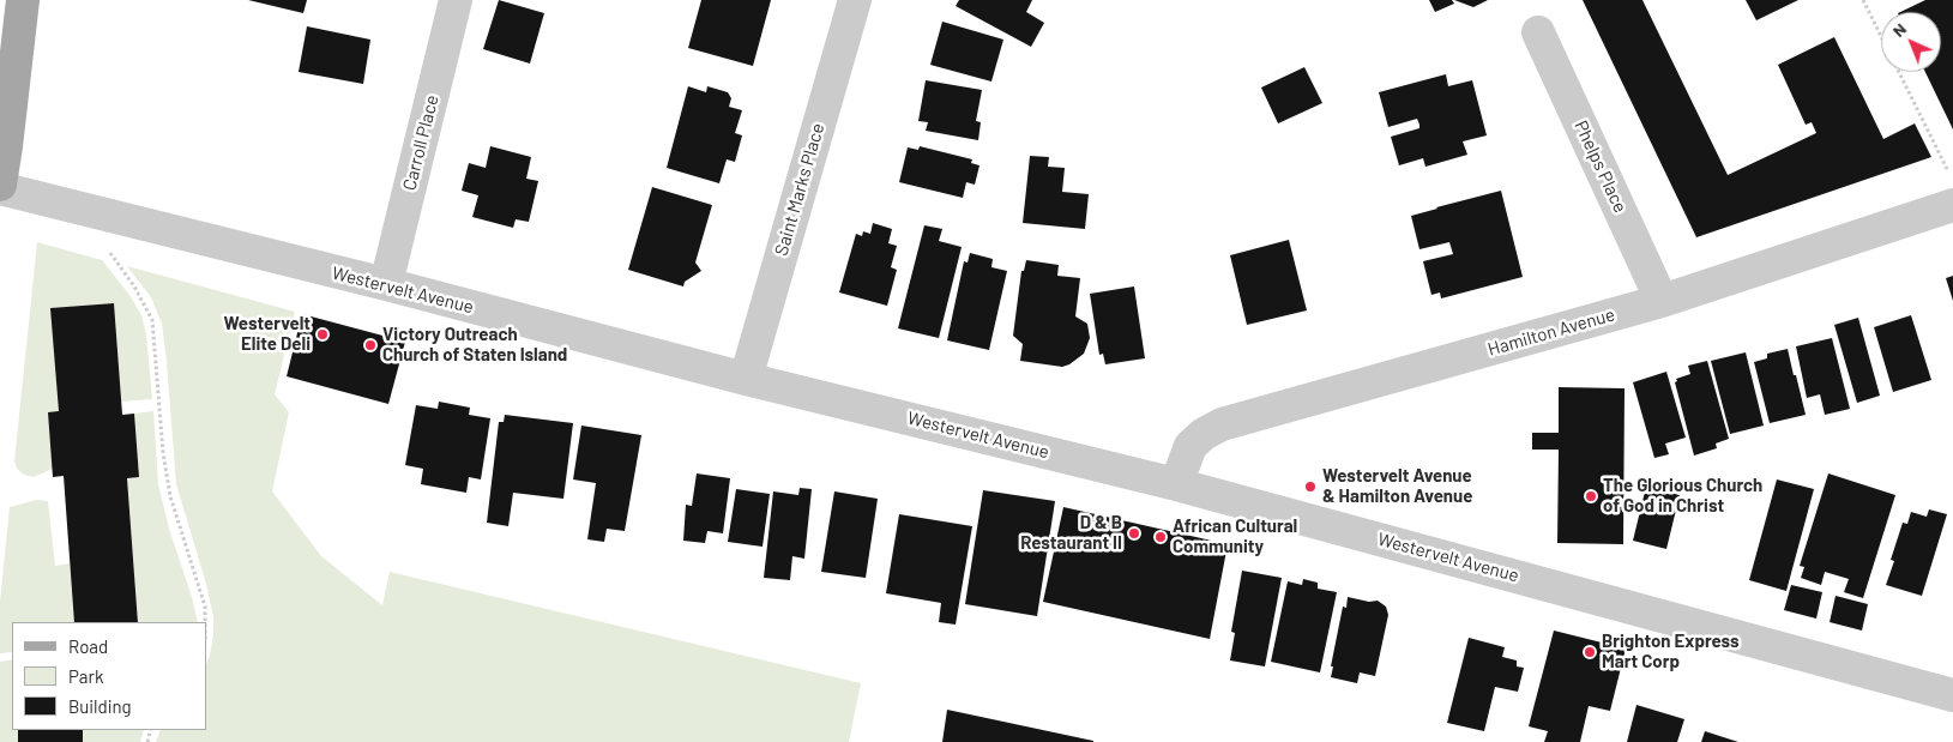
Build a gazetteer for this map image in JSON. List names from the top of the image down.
{
  "streets": {
    "street": [
      "Carroll Place",
      "Phelps Place",
      "Saint Marks Place",
      "Westervelt Avenue",
      "Hamilton Avenue"
    ]
  },
  "crossings": [
    ["Carroll Place", "Westervelt Avenue"],
    ["Phelps Place", "Hamilton Avenue"],
    ["Saint Marks Place", "Westervelt Avenue"],
    ["Westervelt Avenue", "Hamilton Avenue"]
  ],
  "places": [
    "Westervelt Elite Deli",
    "Victory Outreach Church of Staten Island",
    "Westervelt Avenue & Hamilton Avenue",
    "The Glorious Church of God in Christ",
    "D & B Restaurant II",
    "African Cultural Community",
    "Brighton Express Mart Corp"
  ],
  "legend": ["Road", "Park", "Building"],
  "north": "top left"
}
